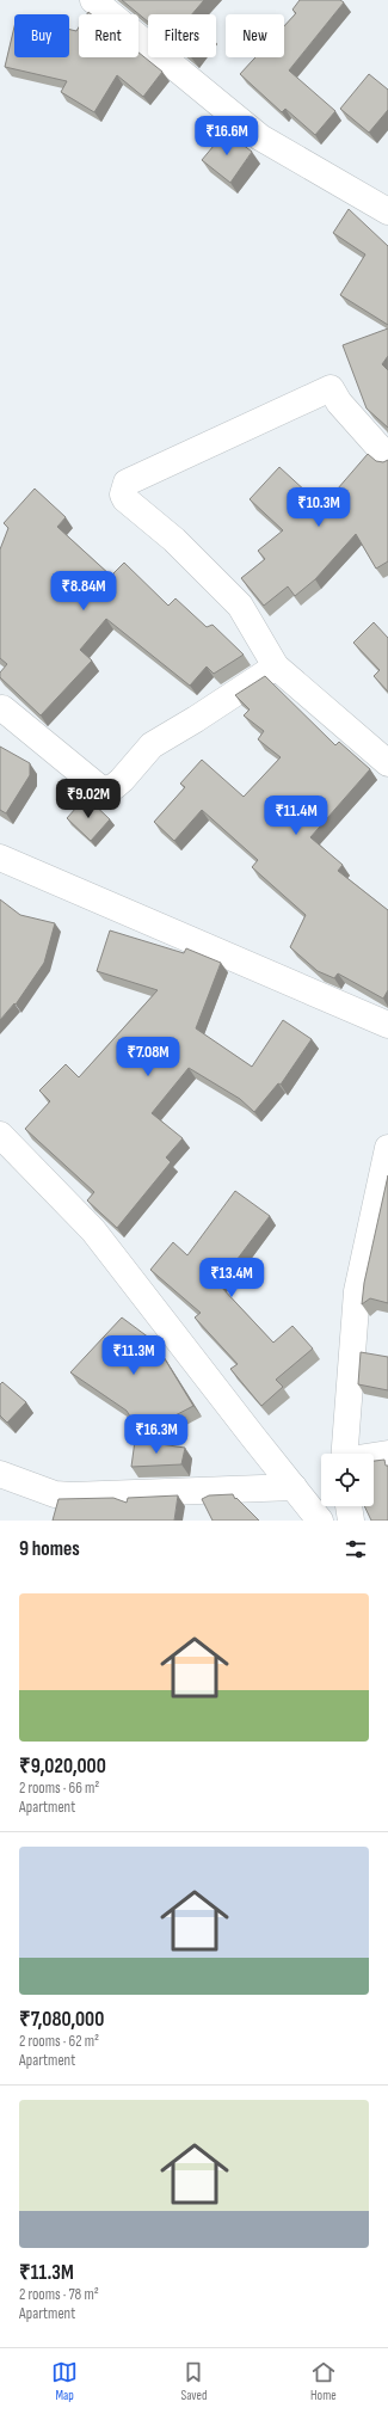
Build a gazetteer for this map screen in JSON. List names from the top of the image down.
{
  "page": {
    "chip": [
      "Buy",
      "Rent",
      "Filters",
      "New"
    ],
    "price": [
      "₹16.6M",
      "₹10.3M",
      "₹8.84M",
      "₹9.02M",
      "₹11.4M",
      "₹7.08M",
      "₹13.4M",
      "₹11.3M",
      "₹16.3M"
    ],
    "heading": "9 homes",
    "list": [
      {
        "name": "₹9,020,000",
        "note": "2 rooms · 66 m² · Apartment"
      },
      {
        "name": "₹7,080,000",
        "note": "2 rooms · 62 m² · Apartment"
      },
      {
        "name": "₹11.3M",
        "note": "2 rooms · 78 m² · Apartment"
      }
    ],
    "tabs": ["Map", "Saved", "Home"]
  }
}
